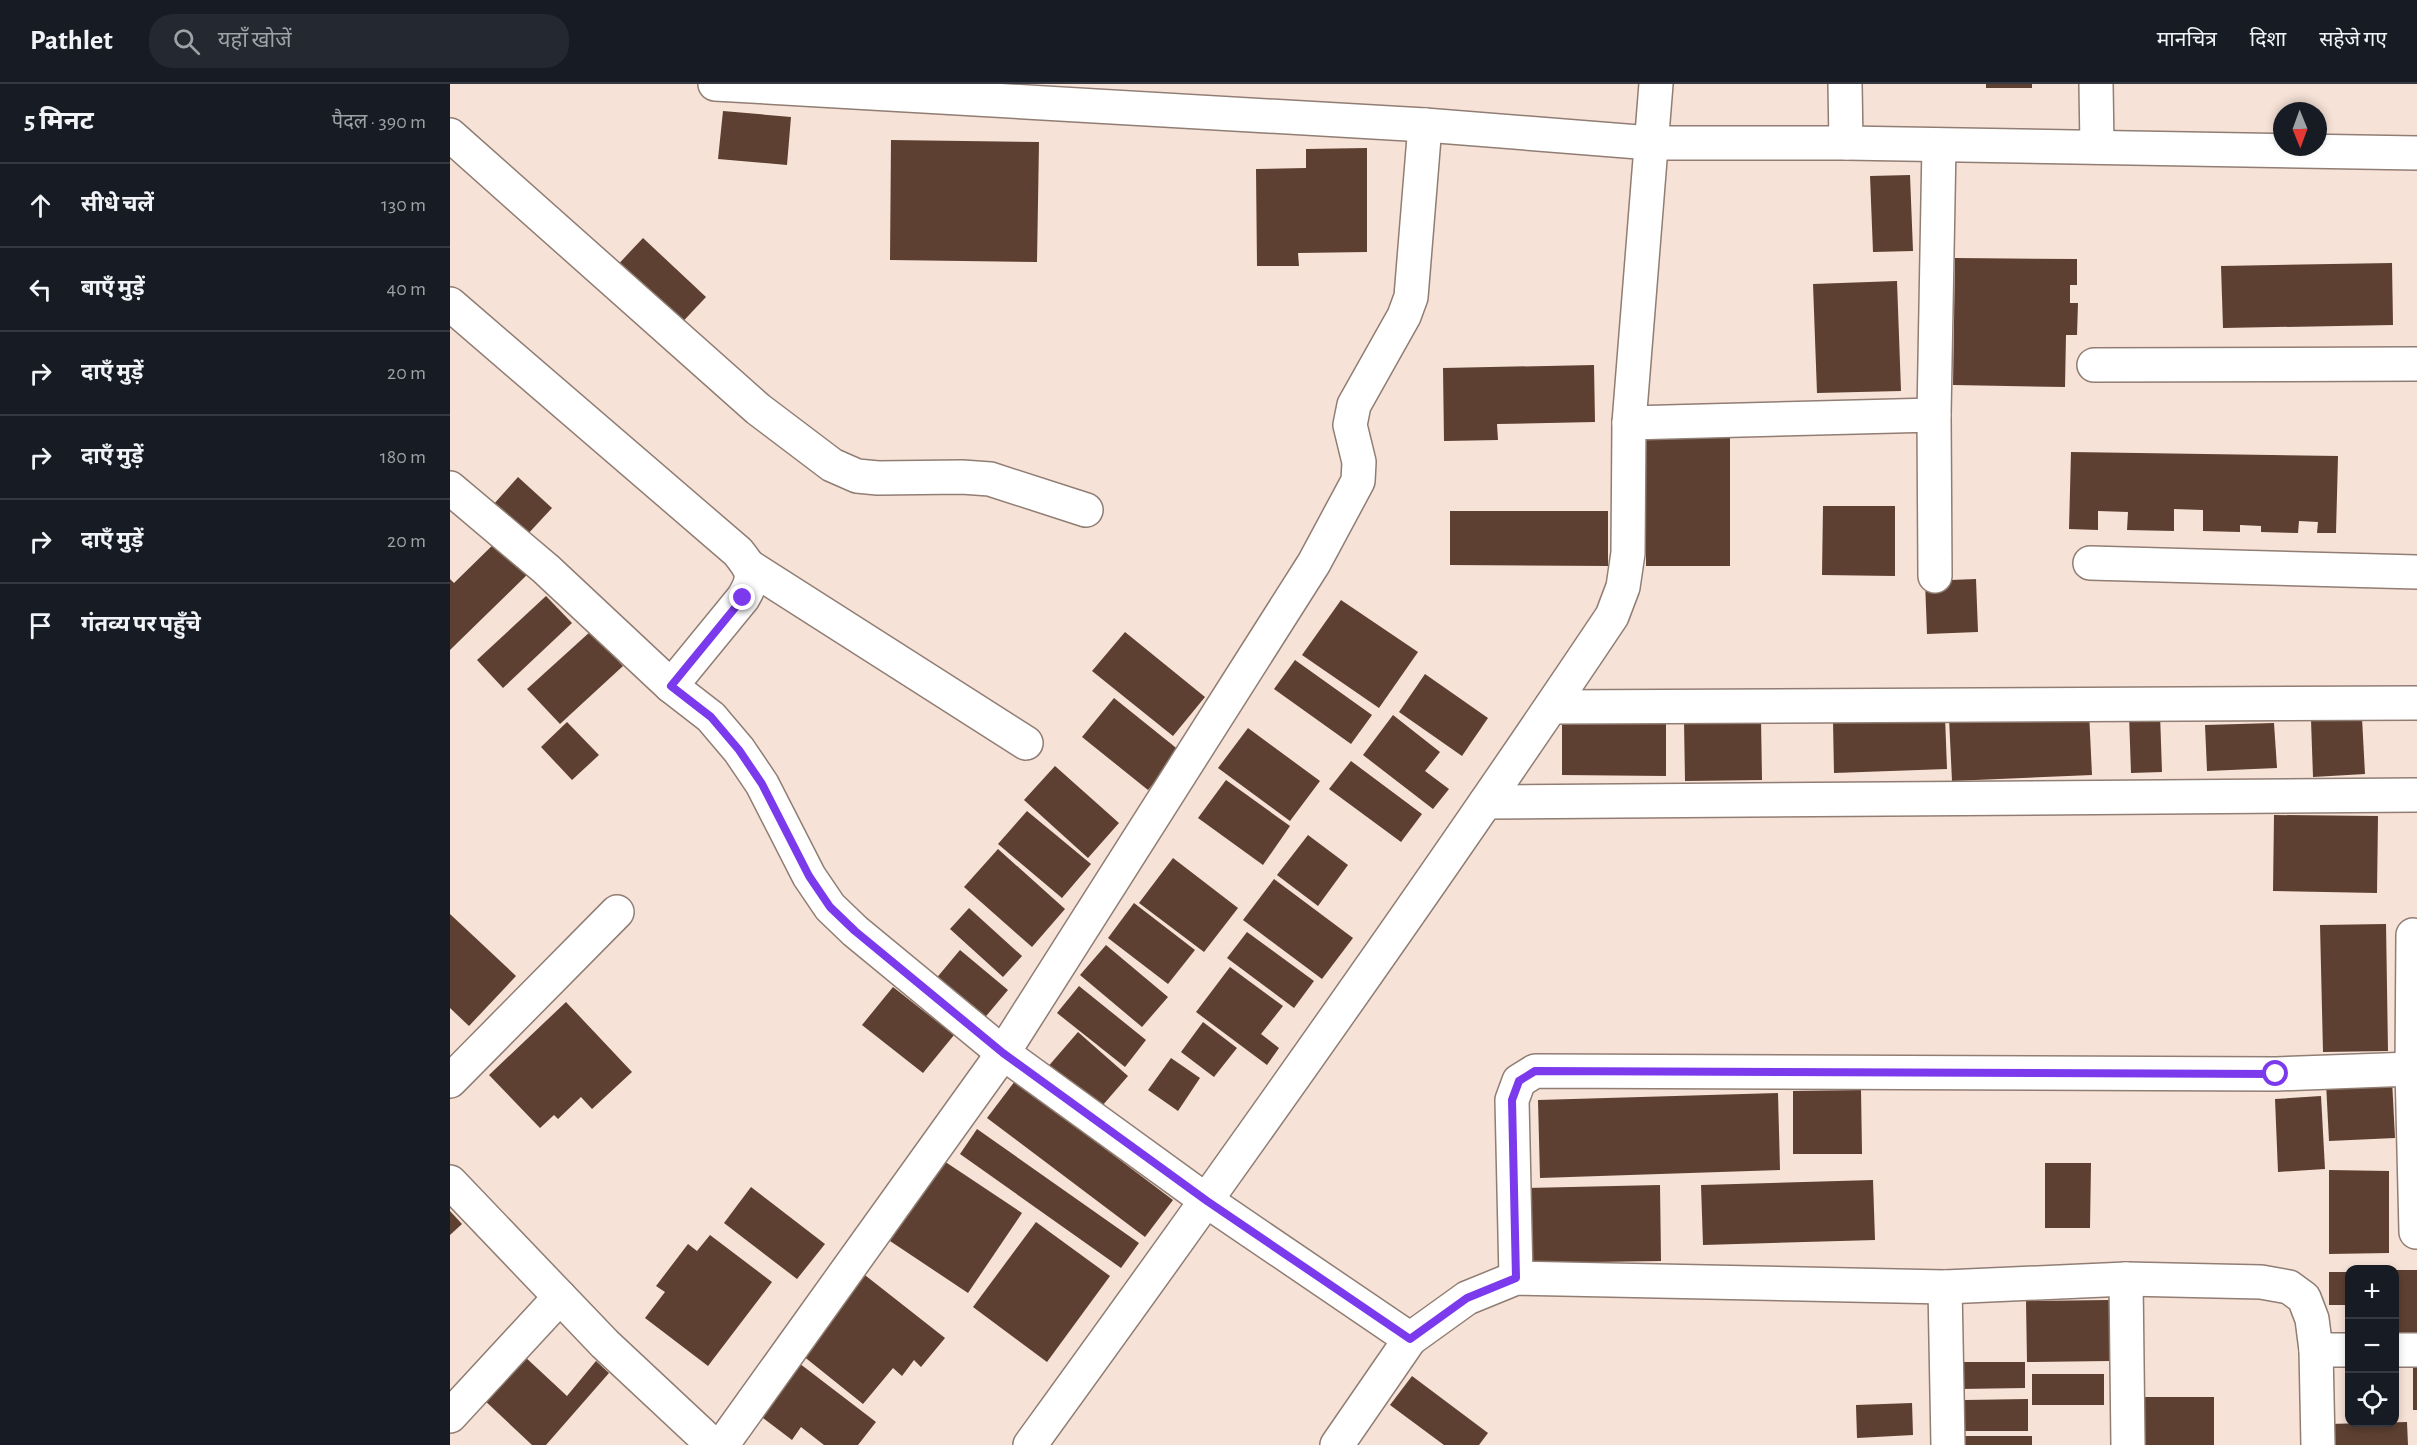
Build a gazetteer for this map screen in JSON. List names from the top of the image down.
{
  "north": "bottom",
  "page": {
    "header": "Pathlet",
    "search": "यहाँ खोजें",
    "nav": ["मानचित्र", "दिशा", "सहेजे गए"],
    "heading": ["5 मिनट", "पैदल · 390 m"],
    "list": [
      ["सीधे चलें", "130 m"],
      ["बाएँ मुड़ें", "40 m"],
      ["दाएँ मुड़ें", "20 m"],
      ["दाएँ मुड़ें", "180 m"],
      ["दाएँ मुड़ें", "20 m"],
      "गंतव्य पर पहुँचे"
    ],
    "map_buttons": ["+", "−"]
  }
}
